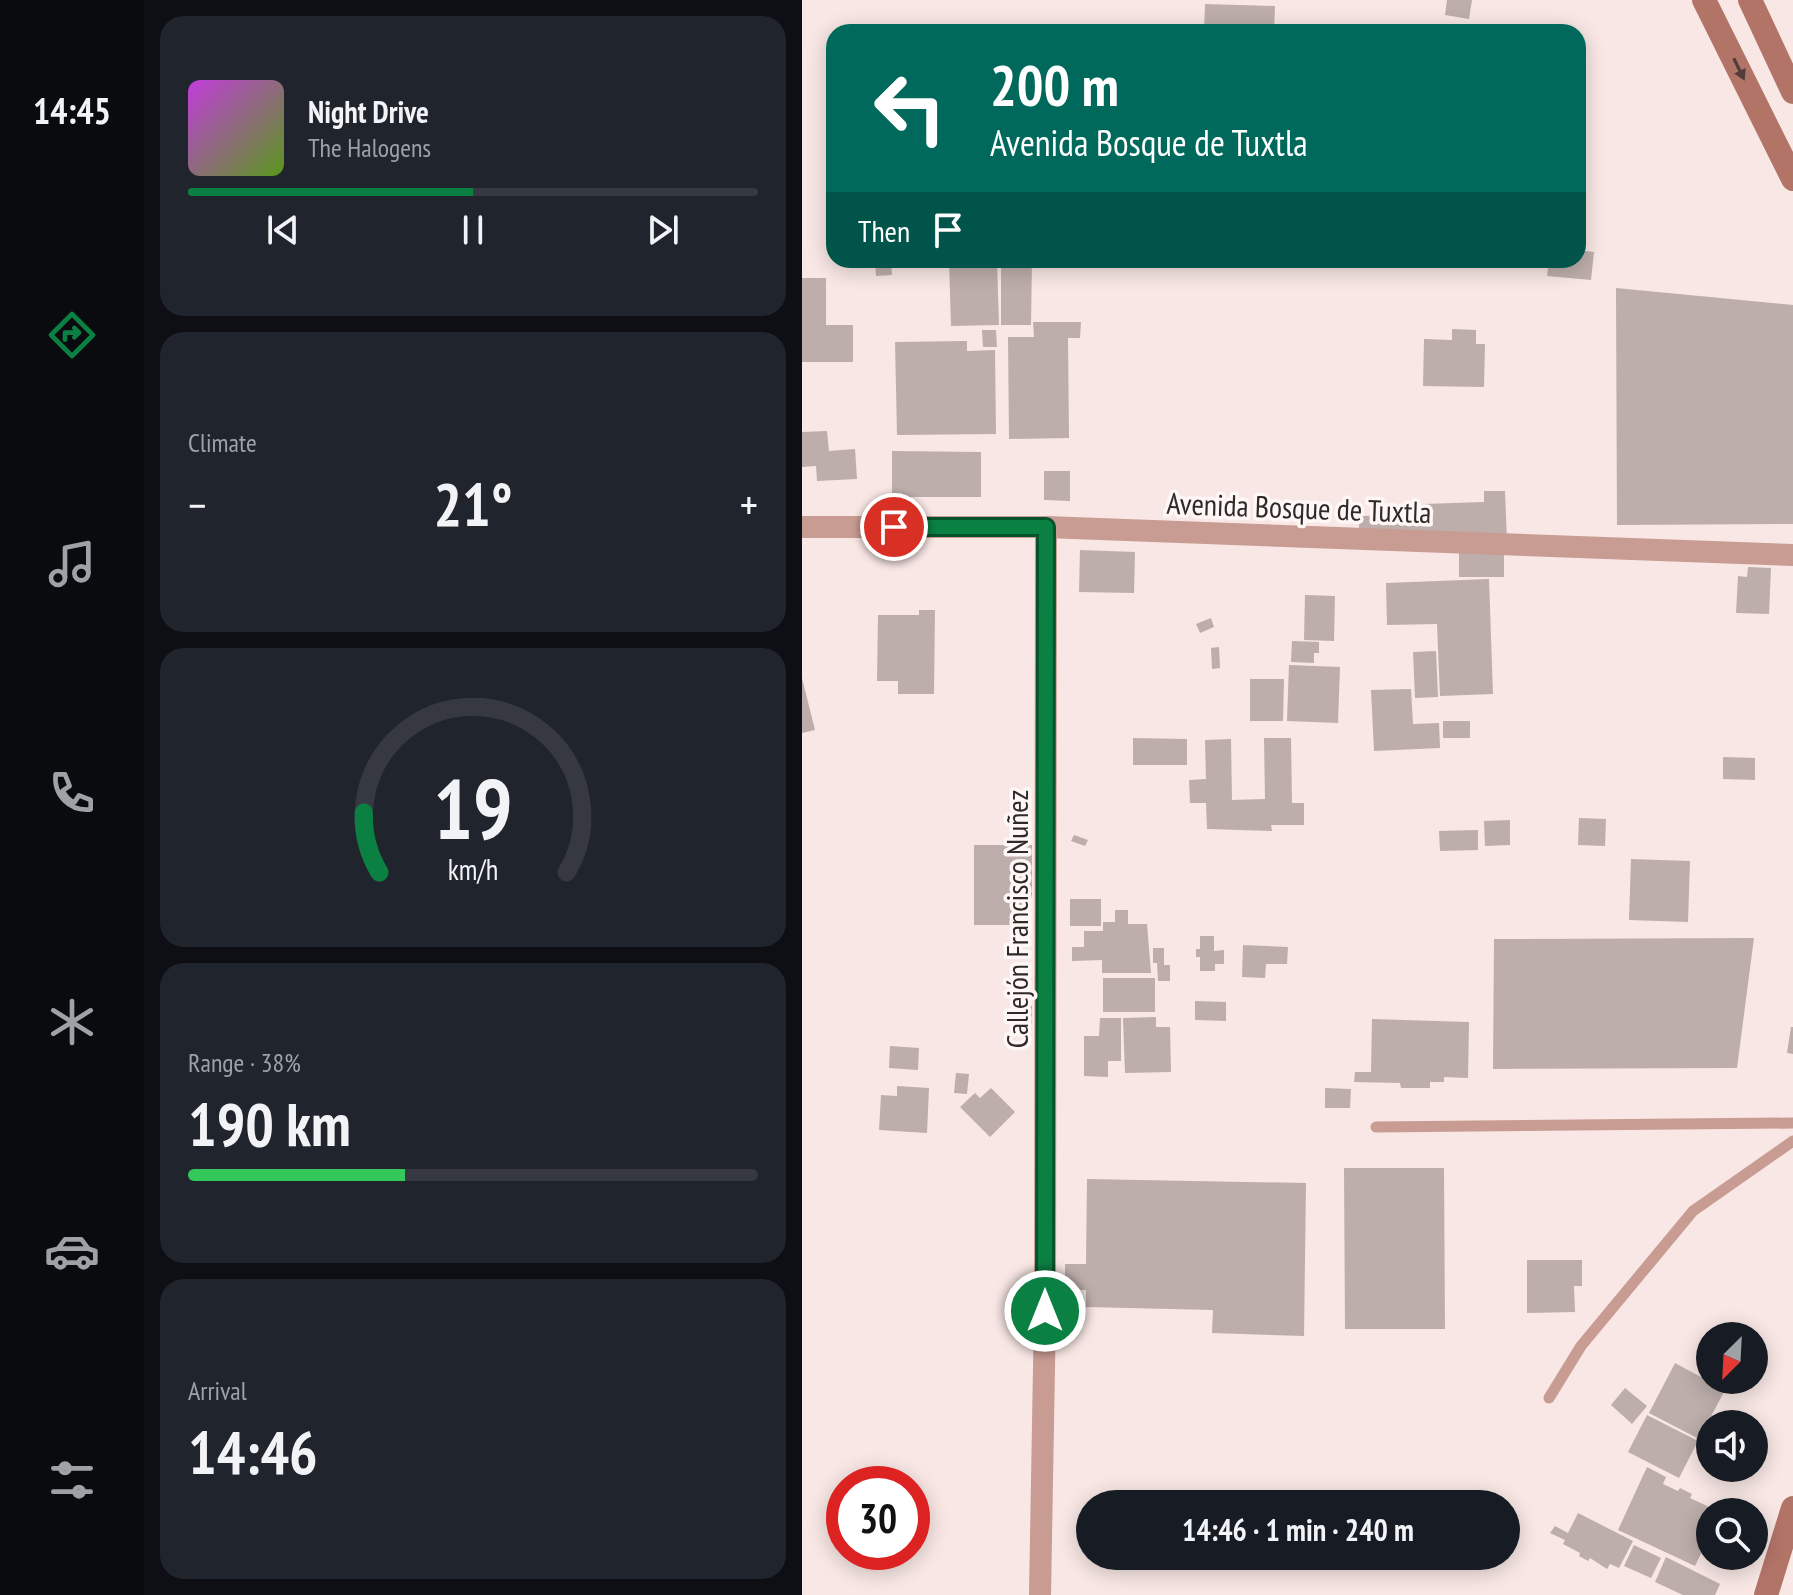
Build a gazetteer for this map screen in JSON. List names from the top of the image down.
{
  "streets": {
    "street": ["Avenida Bosque de Tuxtla", "Callejón Francisco Nuñez"]
  },
  "crossings": [
    ["Avenida Bosque de Tuxtla", "Callejón Francisco Nuñez"]
  ],
  "north": "bottom left",
  "page": {
    "tabs": "14:45",
    "turn": ["200 m", "Avenida Bosque de Tuxtla"],
    "song": ["Night Drive", "The Halogens"],
    "then": "Then",
    "tile": [
      "Climate",
      ["Range · 38%", "190 km"],
      ["Arrival", "14:46"]
    ],
    "heat": ["−", "21°", "+"],
    "limit": "30",
    "trip": "14:46 · 1 min · 240 m",
    "gauge": ["19", "km/h"]
  }
}
